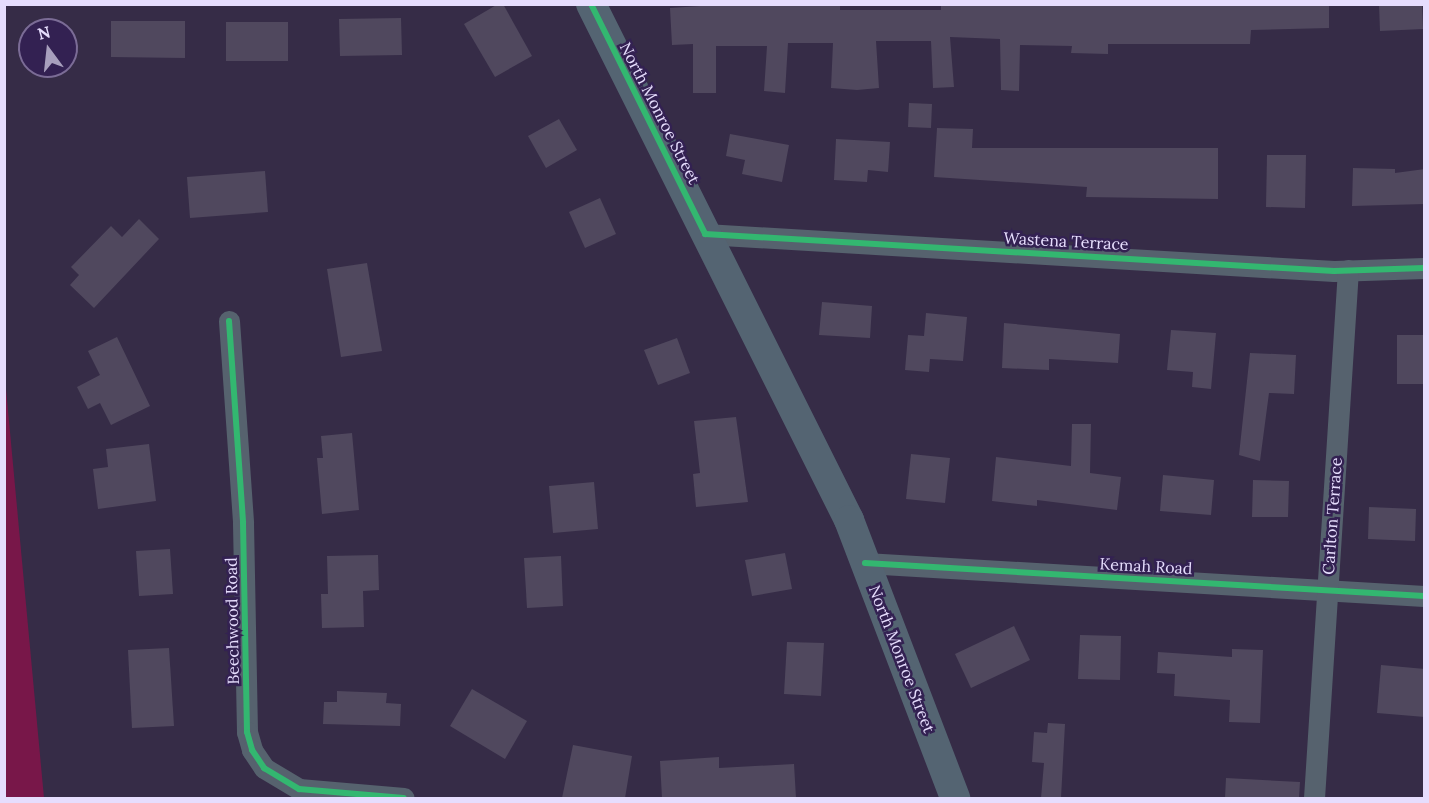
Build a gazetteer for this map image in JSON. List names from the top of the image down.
{
  "streets": {
    "main road": ["North Monroe Street"],
    "street": [
      "Wastena Terrace",
      "Carlton Terrace",
      "Kemah Road",
      "Beechwood Road"
    ]
  },
  "crossings": [
    ["North Monroe Street", "Wastena Terrace"],
    ["North Monroe Street", "Kemah Road"],
    ["Wastena Terrace", "Carlton Terrace"],
    ["Carlton Terrace", "Kemah Road"]
  ],
  "north": "top"
}
